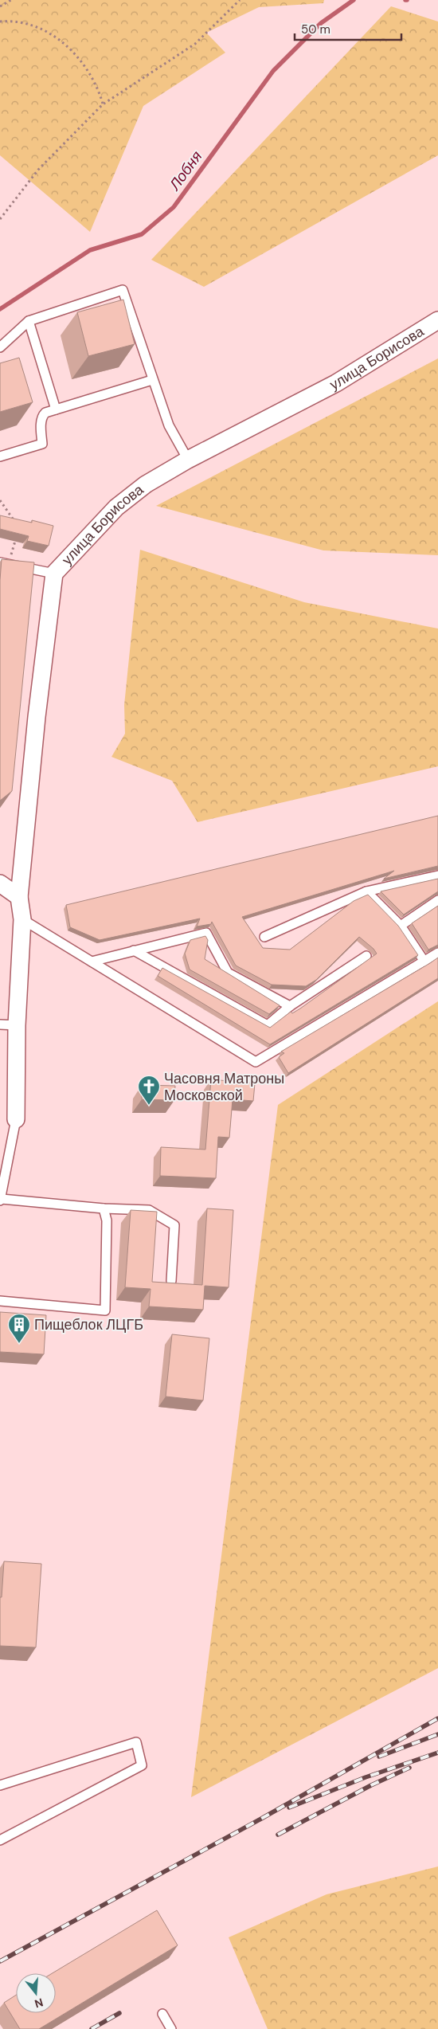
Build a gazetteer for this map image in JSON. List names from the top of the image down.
{
  "streets": {
    "street": ["улица Борисова"]
  },
  "water": ["Лобня"],
  "places": {
    "church": ["Часовня Матроны Московской"],
    "building": ["Пищеблок ЛЦГБ"]
  },
  "scale_bar": "50 m",
  "north": "bottom"
}
